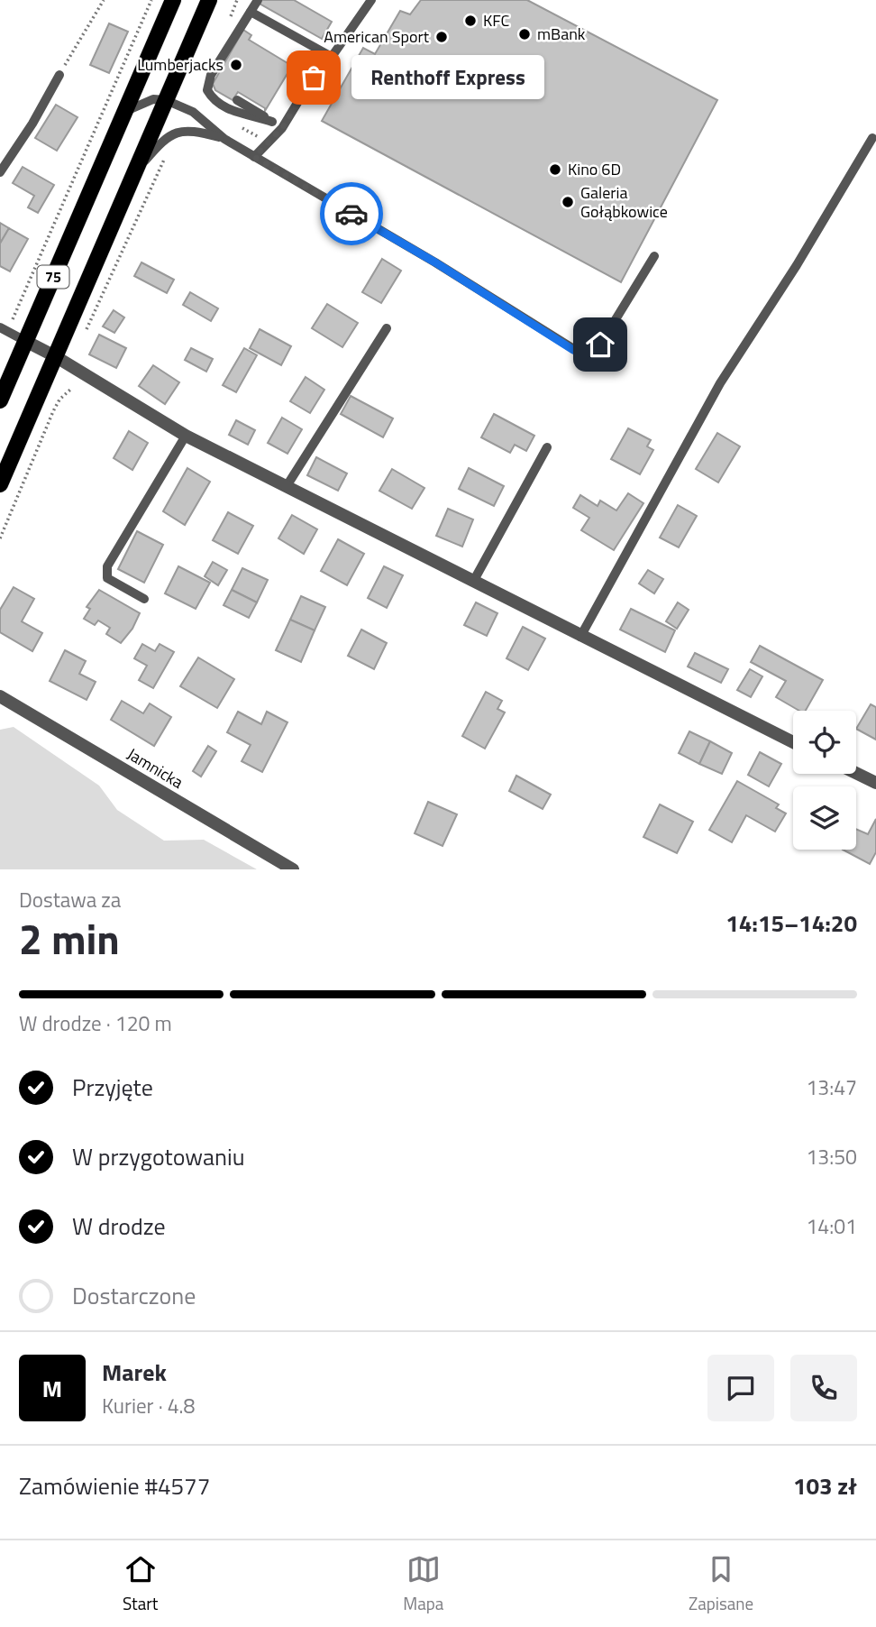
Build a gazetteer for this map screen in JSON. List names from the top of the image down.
{
  "streets": {
    "main road": ["75"],
    "street": ["Jamnicka"]
  },
  "places": [
    "KFC",
    "mBank",
    "American Sport",
    "Lumberjacks",
    "Renthoff Express",
    "Kino 6D",
    "Galeria Gołąbkowice"
  ],
  "page": {
    "bubble": "Renthoff Express",
    "heading": ["2 min", "Dostawa za", "14:15–14:20"],
    "panel": [
      "Marek",
      "Kurier · 4.8",
      "Zamówienie #4577",
      "103 zł"
    ],
    "bar": "W drodze · 120 m",
    "list": [
      ["Przyjęte", "13:47"],
      ["W przygotowaniu", "13:50"],
      ["W drodze", "14:01"],
      "Dostarczone"
    ],
    "round": "M",
    "tabs": ["Start", "Mapa", "Zapisane"]
  }
}
